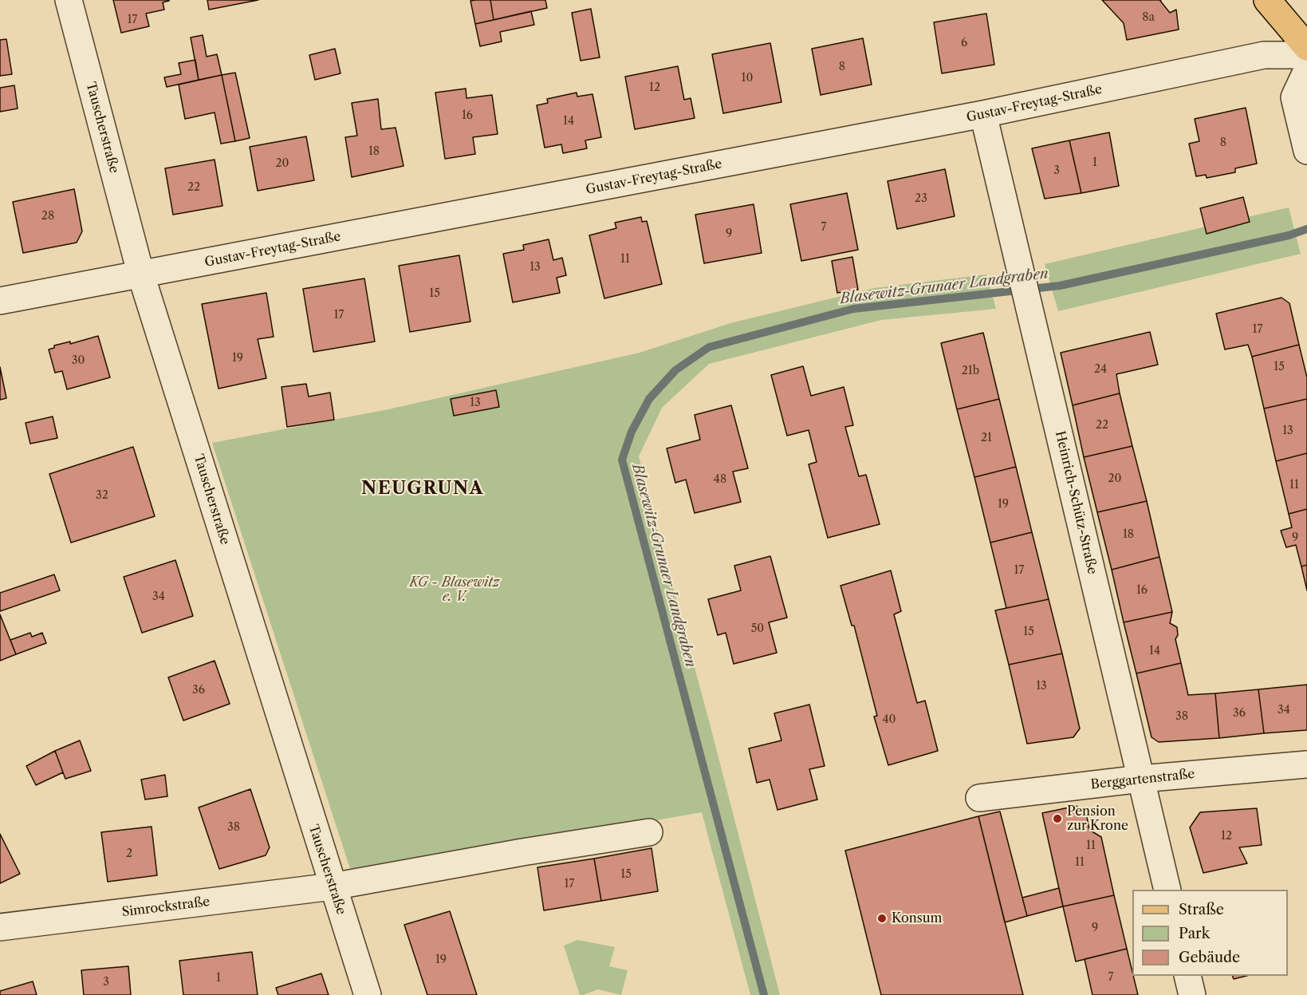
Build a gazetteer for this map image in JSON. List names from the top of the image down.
{
  "streets": {
    "street": [
      "Gustav-Freytag-Straße",
      "Tauscherstraße",
      "Heinrich-Schütz-Straße",
      "Berggartenstraße",
      "Simrockstraße"
    ]
  },
  "crossings": [
    ["Gustav-Freytag-Straße", "Tauscherstraße"],
    ["Gustav-Freytag-Straße", "Heinrich-Schütz-Straße"],
    ["Tauscherstraße", "Simrockstraße"],
    ["Heinrich-Schütz-Straße", "Berggartenstraße"]
  ],
  "districts": ["NEUGRUNA"],
  "water": ["Blasewitz‐Grunaer Landgraben"],
  "parks": ["KG - Blasewitz e. V."],
  "places": ["Pension zur Krone", "Konsum"],
  "house_numbers": [
    "8a",
    "17",
    "6",
    "8",
    "10",
    "12",
    "16",
    "14",
    "8",
    "18",
    "1",
    "20",
    "3",
    "22",
    "23",
    "28",
    "7",
    "9",
    "11",
    "13",
    "15",
    "17",
    "17",
    "19",
    "30",
    "15",
    "24",
    "21b",
    "13",
    "22",
    "13",
    "21",
    "20",
    "48",
    "11",
    "32",
    "19",
    "18",
    "9",
    "17",
    "16",
    "34",
    "50",
    "15",
    "14",
    "13",
    "36",
    "34",
    "36",
    "38",
    "40",
    "38",
    "12",
    "11",
    "2",
    "11",
    "15",
    "17",
    "9",
    "19",
    "7",
    "1",
    "3"
  ],
  "legend": ["Straße", "Park", "Gebäude"]
}
